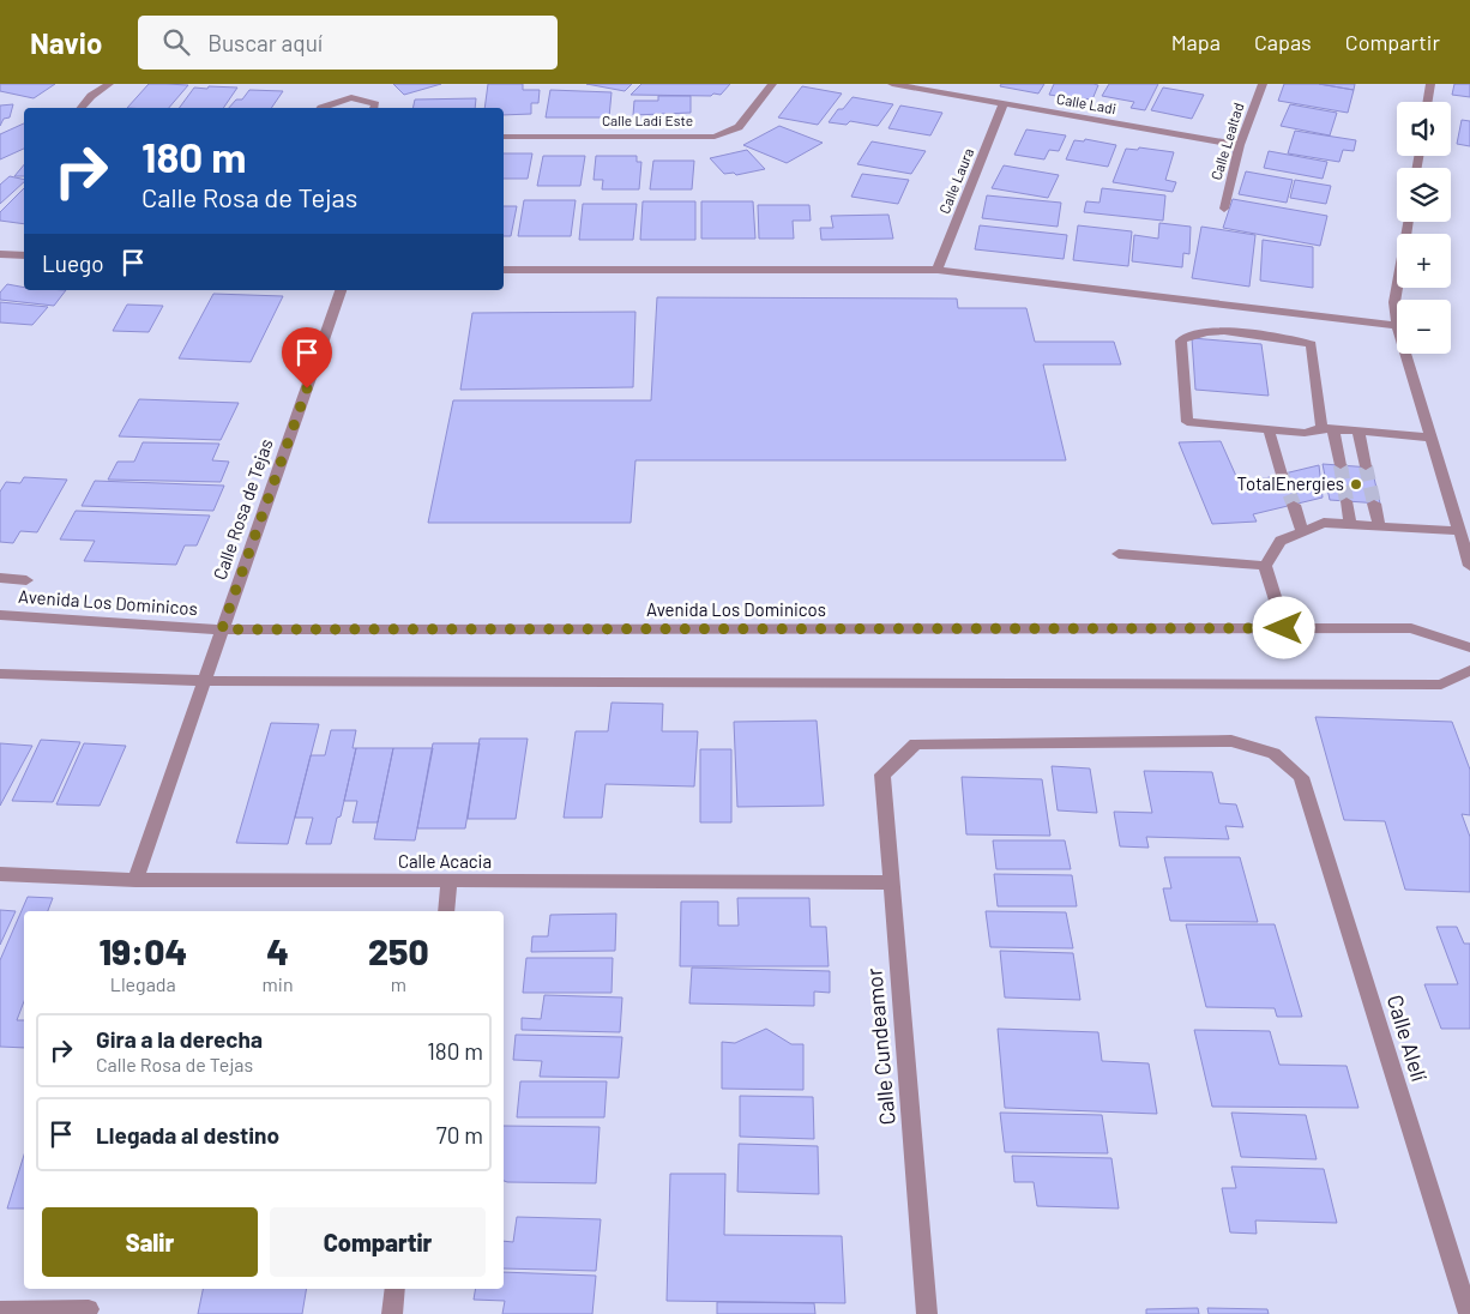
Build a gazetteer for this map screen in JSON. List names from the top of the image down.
{
  "streets": {
    "street": [
      "Calle Ladi",
      "Calle Ladi Este",
      "Calle Lealtad",
      "Calle Laura",
      "Calle Rosa de Tejas",
      "Avenida Los Dominicos",
      "Calle Acacia",
      "Calle Alelí",
      "Calle Cundeamor"
    ]
  },
  "crossings": [
    ["Calle Ladi", "Calle Lealtad"],
    ["Calle Ladi", "Calle Laura"],
    ["Calle Rosa de Tejas", "Avenida Los Dominicos"],
    ["Calle Rosa de Tejas", "Calle Acacia"],
    ["Calle Acacia", "Calle Cundeamor"],
    ["Calle Alelí", "Calle Cundeamor"]
  ],
  "places": ["TotalEnergies"],
  "page": {
    "header": "Navio",
    "search": "Buscar aquí",
    "nav": ["Mapa", "Capas", "Compartir"],
    "map_buttons": ["+", "−"],
    "turn": ["180 m", "Calle Rosa de Tejas"],
    "then": "Luego",
    "eta": [
      "19:04",
      "Llegada",
      "4",
      "min",
      "250",
      "m"
    ],
    "list": [
      {
        "name": "Gira a la derecha",
        "note": "Calle Rosa de Tejas",
        "value": "180 m"
      },
      {
        "name": "Llegada al destino",
        "value": "70 m"
      }
    ],
    "buttons": ["Salir", "Compartir"]
  }
}
